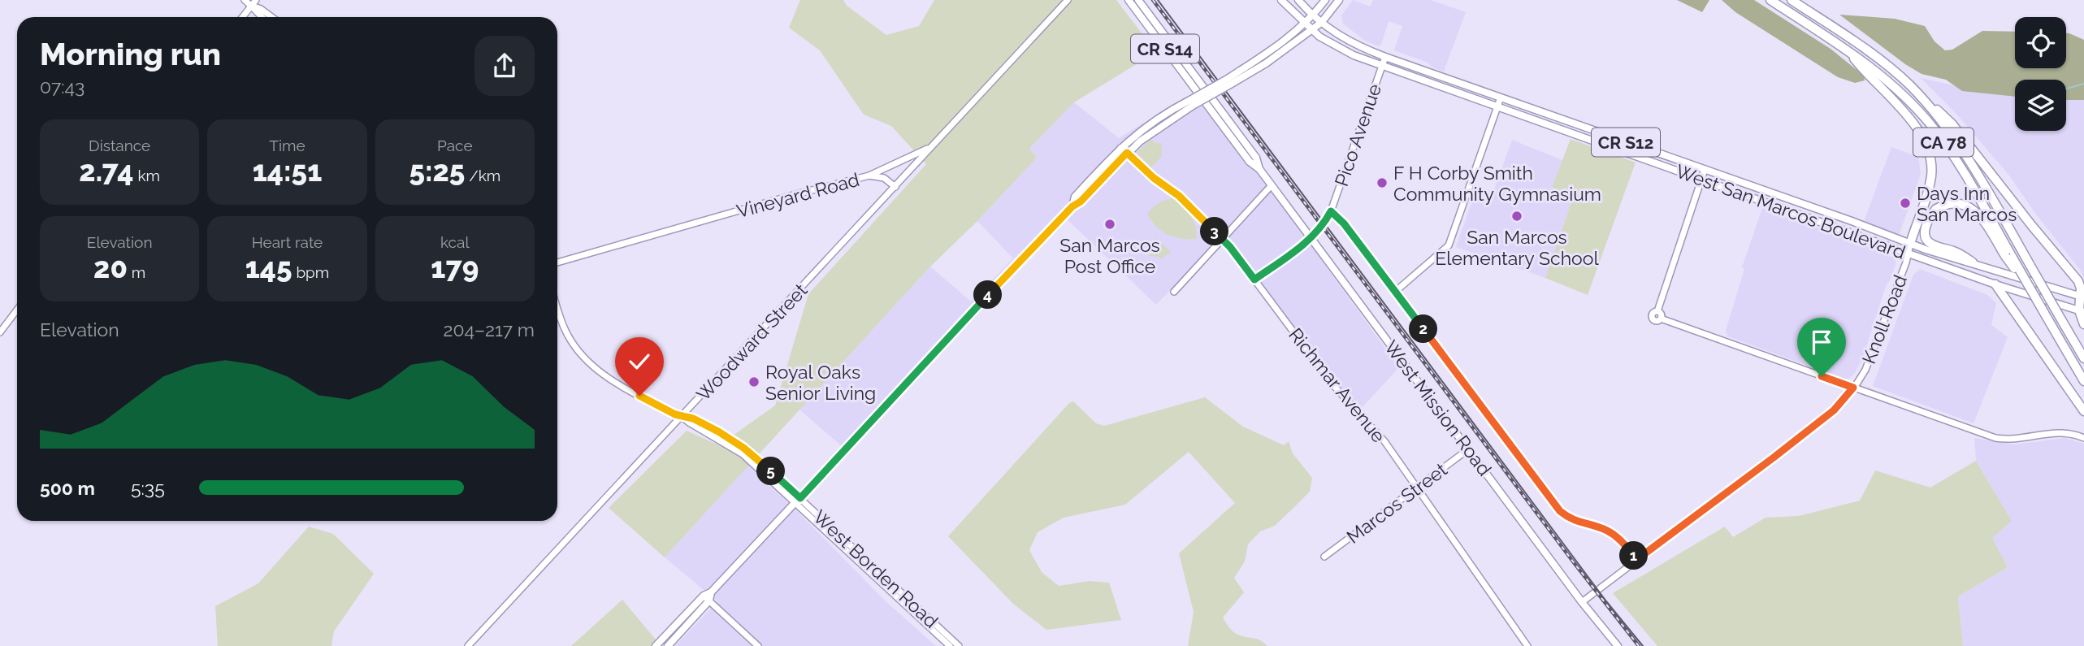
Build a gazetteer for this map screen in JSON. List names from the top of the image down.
{
  "streets": {
    "highway": ["CA 78"],
    "main road": [
      "CR S14",
      "CR S12",
      "West San Marcos Boulevard",
      "West Mission Road"
    ],
    "street": [
      "Pico Avenue",
      "Vineyard Road",
      "Knoll Road",
      "Woodward Street",
      "Richmar Avenue",
      "Marcos Street",
      "West Borden Road"
    ]
  },
  "crossings": [
    ["CR S14", "West Mission Road"],
    ["Pico Avenue", "West San Marcos Boulevard"],
    ["Pico Avenue", "Richmar Avenue"],
    ["Pico Avenue", "West Mission Road"],
    ["Vineyard Road", "Woodward Street"],
    ["West San Marcos Boulevard", "Knoll Road"],
    ["Knoll Road", "West Mission Road"],
    ["Richmar Avenue", "Marcos Street"],
    ["West Mission Road", "Marcos Street"]
  ],
  "places": [
    "F H Corby Smith Community Gymnasium",
    "Days Inn San Marcos",
    "San Marcos Elementary School",
    "San Marcos Post Office",
    "Royal Oaks Senior Living"
  ],
  "page": {
    "heading": ["Morning run", "07:43"],
    "stats": [
      ["Distance", "2.74 km"],
      ["Time", "14:51"],
      ["Pace", "5:25 /km"],
      ["Elevation", "20 m"],
      ["Heart rate", "145 bpm"],
      ["kcal", "179"]
    ],
    "pins": [
      "3",
      "4",
      "2",
      "5",
      "1"
    ],
    "chart": ["Elevation", "204–217 m"],
    "list": [
      {
        "name": "500 m",
        "note": "5:35"
      }
    ]
  }
}
